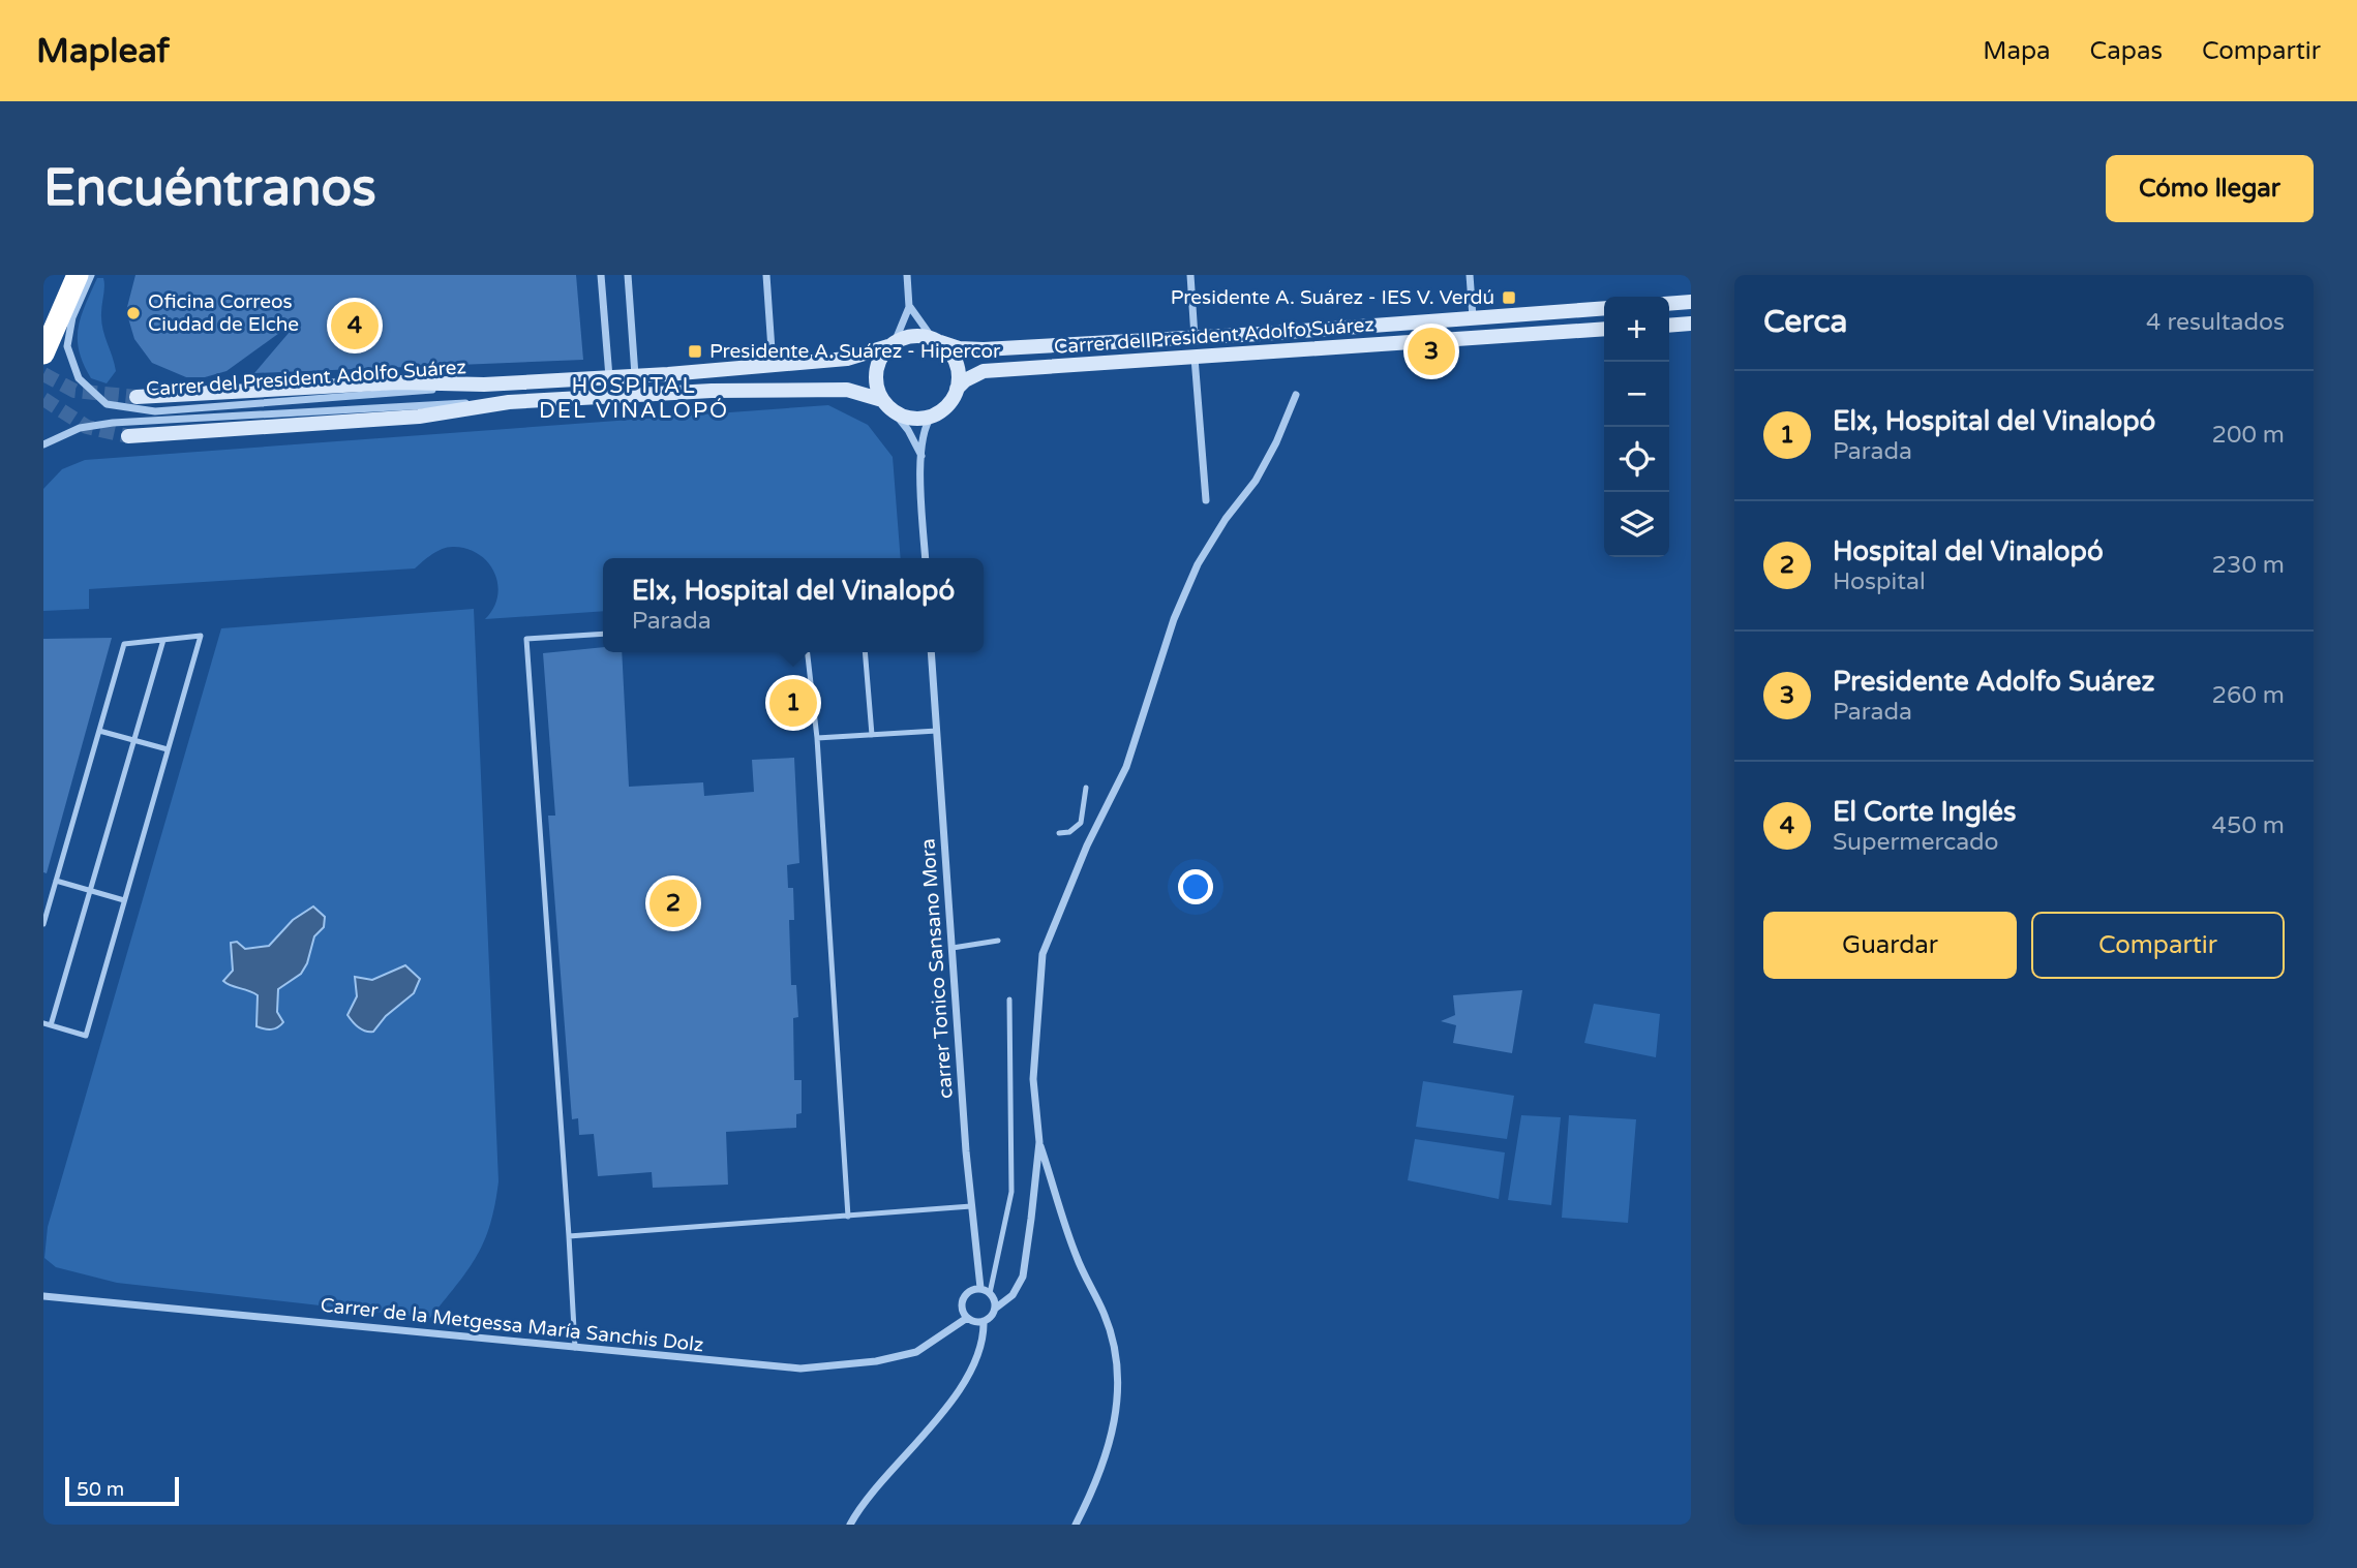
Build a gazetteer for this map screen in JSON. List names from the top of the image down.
{
  "streets": {
    "main road": ["Carrer del President Adolfo Suárez"],
    "street": ["carrer Tonico Sansano Mora", "Carrer de la Metgessa María Sanchis Dolz"]
  },
  "crossings": [
    ["carrer Tonico Sansano Mora", "Carrer de la Metgessa María Sanchis Dolz"]
  ],
  "districts": ["HOSPITAL DEL VINALOPÓ"],
  "places": {
    "transit": ["Presidente A. Suárez - IES V. Verdú", "Presidente A. Suárez - Hipercor"],
    "other": ["Oficina Correos Ciudad de Elche"]
  },
  "scale_bar": "50 m",
  "page": {
    "header": "Mapleaf",
    "nav": ["Mapa", "Capas", "Compartir"],
    "buttons": [
      "Cómo llegar",
      ["Guardar", "Compartir"]
    ],
    "title": "Encuéntranos",
    "heading": ["Cerca", "4 resultados"],
    "map_buttons": ["+", "−"],
    "pins": [
      "4",
      "3",
      "1",
      "2"
    ],
    "list": [
      {
        "mark": "1",
        "name": "Elx, Hospital del Vinalopó",
        "note": "Parada",
        "value": "200 m"
      },
      {
        "mark": "2",
        "name": "Hospital del Vinalopó",
        "note": "Hospital",
        "value": "230 m"
      },
      {
        "mark": "3",
        "name": "Presidente Adolfo Suárez",
        "note": "Parada",
        "value": "260 m"
      },
      {
        "mark": "4",
        "name": "El Corte Inglés",
        "note": "Supermercado",
        "value": "450 m"
      }
    ],
    "popup": ["Elx, Hospital del Vinalopó", "Parada"],
    "scale": "50 m"
  }
}
